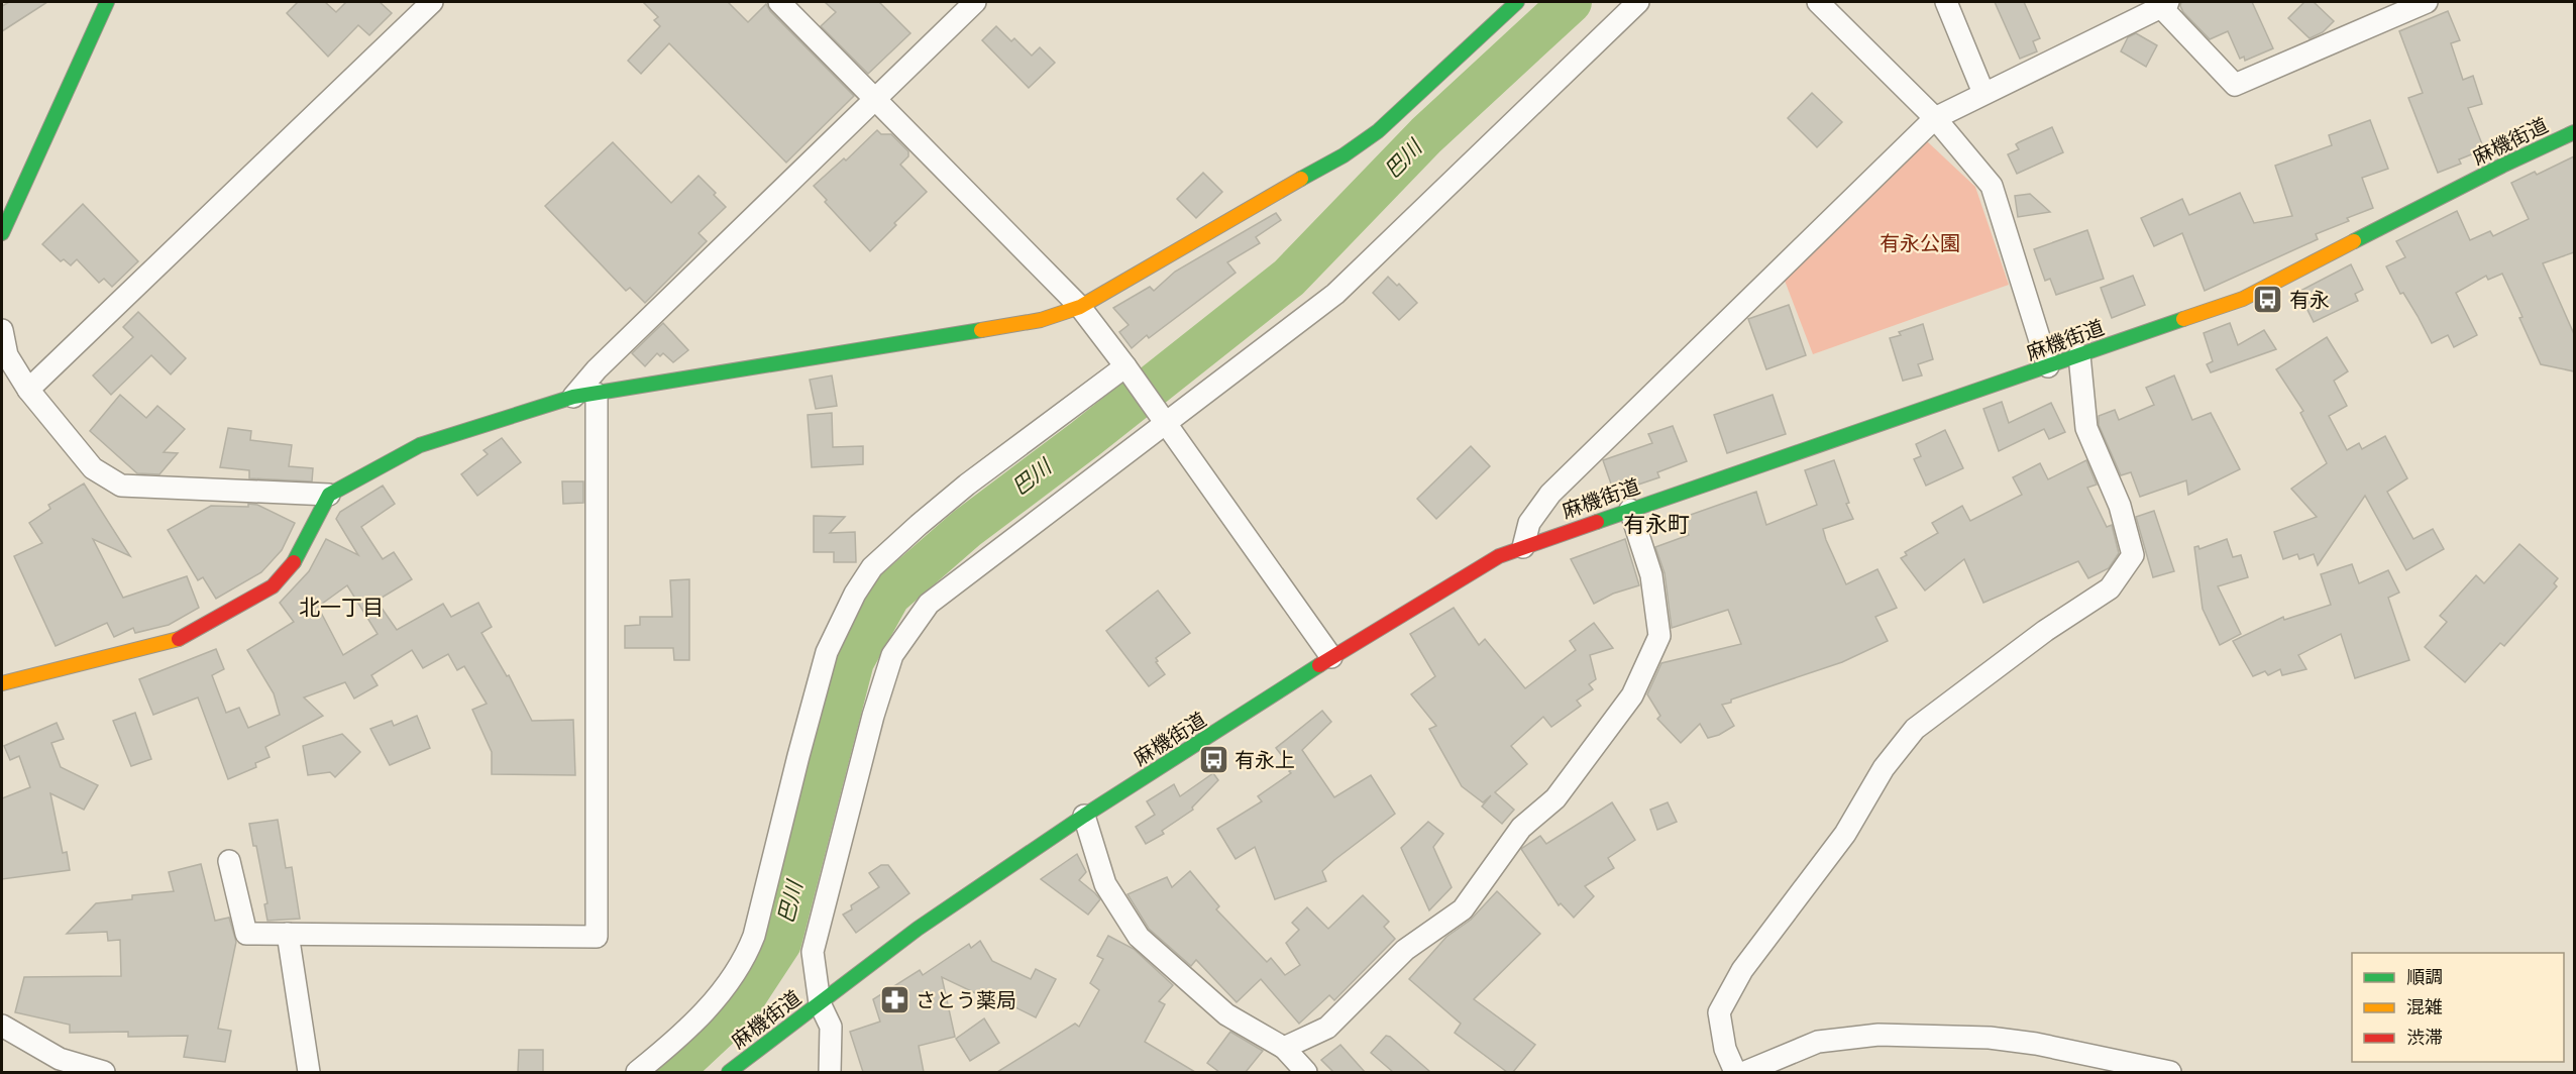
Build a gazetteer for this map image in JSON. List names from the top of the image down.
{
  "streets": {
    "main road": ["麻機街道"]
  },
  "districts": ["有永町", "北一丁目"],
  "water": ["巴川"],
  "parks": ["有永公園"],
  "places": {
    "bus stop": ["有永", "有永上"],
    "pharmacy": ["さとう薬局"]
  },
  "legend": ["順調", "混雑", "渋滞"]
}
